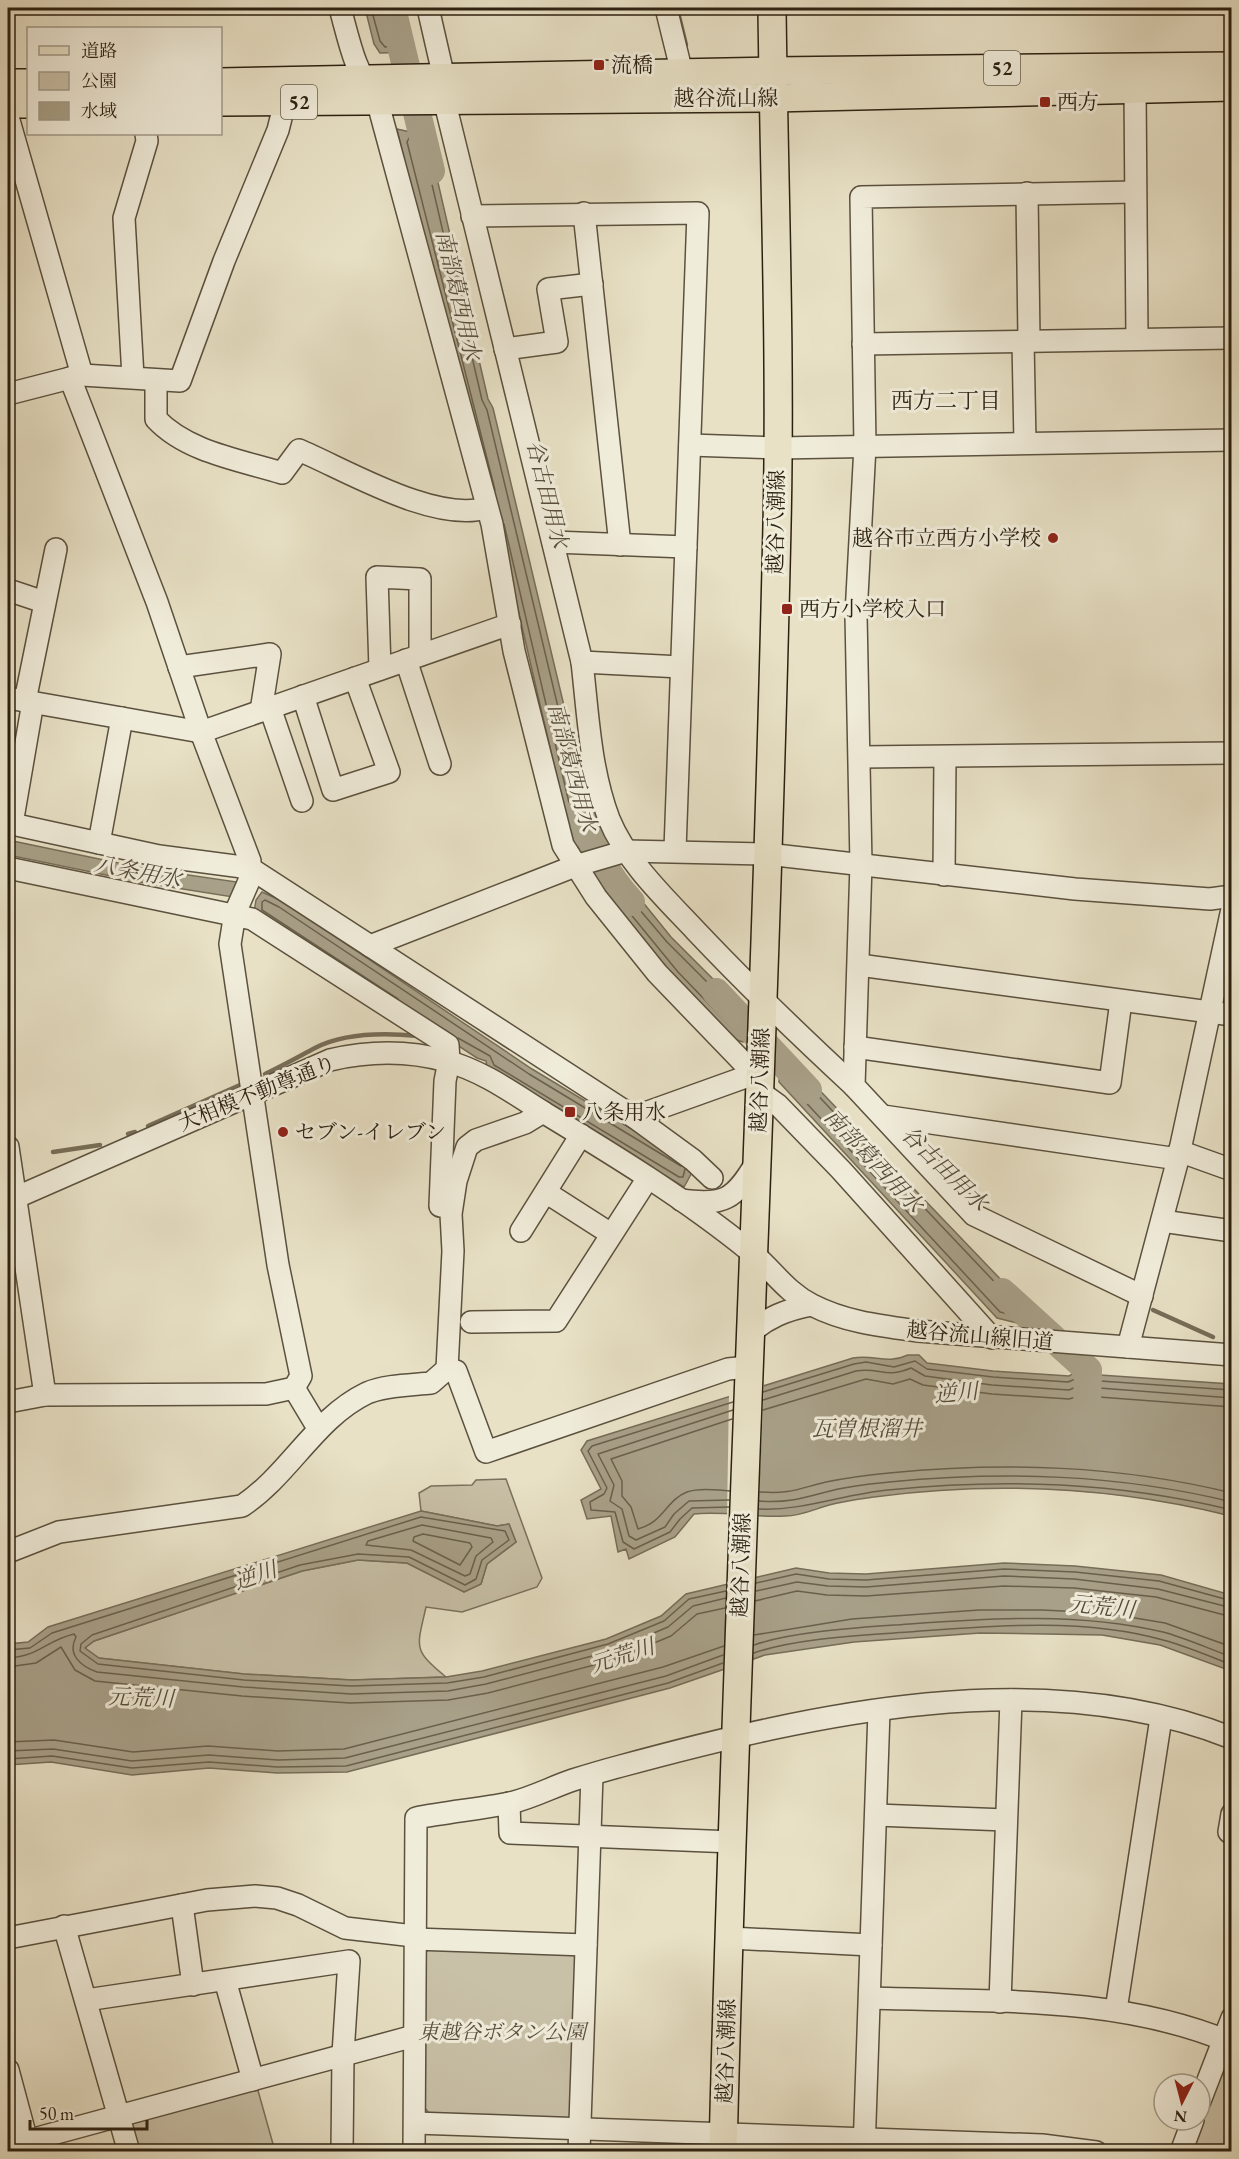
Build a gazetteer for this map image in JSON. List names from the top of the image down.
{
  "streets": {
    "main road": ["52", "越谷流山線", "越谷八潮線"],
    "street": ["大相模不動尊通り", "越谷流山線旧道"]
  },
  "crossings": [
    ["越谷流山線", "越谷八潮線"],
    ["越谷八潮線", "大相模不動尊通り"],
    ["越谷八潮線", "越谷流山線旧道"],
    ["大相模不動尊通り", "越谷流山線旧道"]
  ],
  "districts": ["西方二丁目"],
  "water": [
    "南部葛西用水",
    "谷古田用水",
    "八条用水",
    "逆川",
    "瓦曽根溜井",
    "元荒川"
  ],
  "parks": ["東越谷ボタン公園"],
  "places": {
    "transit": [
      "流橋",
      "西方",
      "西方小学校入口",
      "八条用水"
    ],
    "other": ["越谷市立西方小学校", "セブン-イレブン"]
  },
  "legend": ["道路", "公園", "水域"],
  "scale_bar": "50 m",
  "north": "bottom"
}
